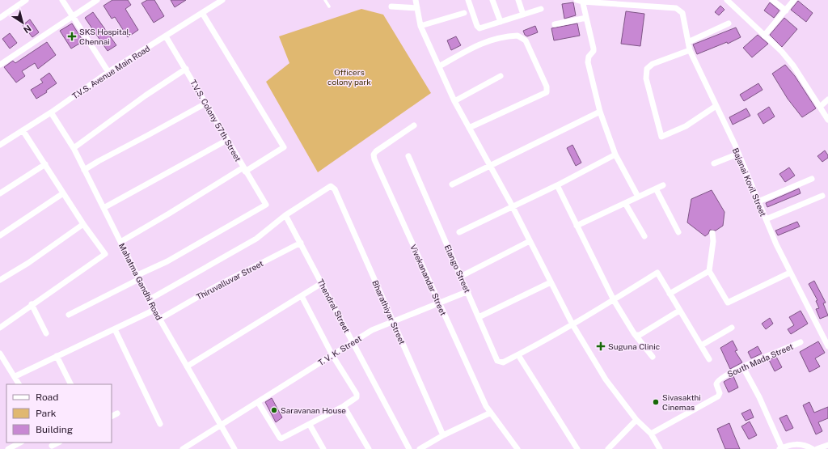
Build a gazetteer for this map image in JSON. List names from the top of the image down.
{
  "streets": {
    "street": [
      "T.V.S. Avenue Main Road",
      "T.V.S. Colony 57th Street",
      "Bajanai Kovil Street",
      "Elango Street",
      "Thiruvalluvar Street",
      "Vivekanandar Street",
      "Mahatma Gandhi Road",
      "Thendral Street",
      "Bharathiyar Street",
      "T. V. K. Street",
      "South Mada Street"
    ]
  },
  "crossings": [
    ["T.V.S. Avenue Main Road", "T.V.S. Colony 57th Street"],
    ["T.V.S. Avenue Main Road", "Mahatma Gandhi Road"],
    ["T.V.S. Colony 57th Street", "Mahatma Gandhi Road"],
    ["Elango Street", "T. V. K. Street"],
    ["Thiruvalluvar Street", "Mahatma Gandhi Road"],
    ["Thiruvalluvar Street", "Thendral Street"],
    ["Vivekanandar Street", "T. V. K. Street"],
    ["Mahatma Gandhi Road", "T. V. K. Street"],
    ["Thendral Street", "Bharathiyar Street"],
    ["Thendral Street", "T. V. K. Street"],
    ["Bharathiyar Street", "T. V. K. Street"]
  ],
  "parks": ["Officers colony park"],
  "places": {
    "health": ["SKS Hospital, Chennai", "Suguna Clinic"],
    "other": ["Sivasakthi Cinemas", "Saravanan House"]
  },
  "legend": ["Road", "Park", "Building"],
  "north": "bottom right"
}
